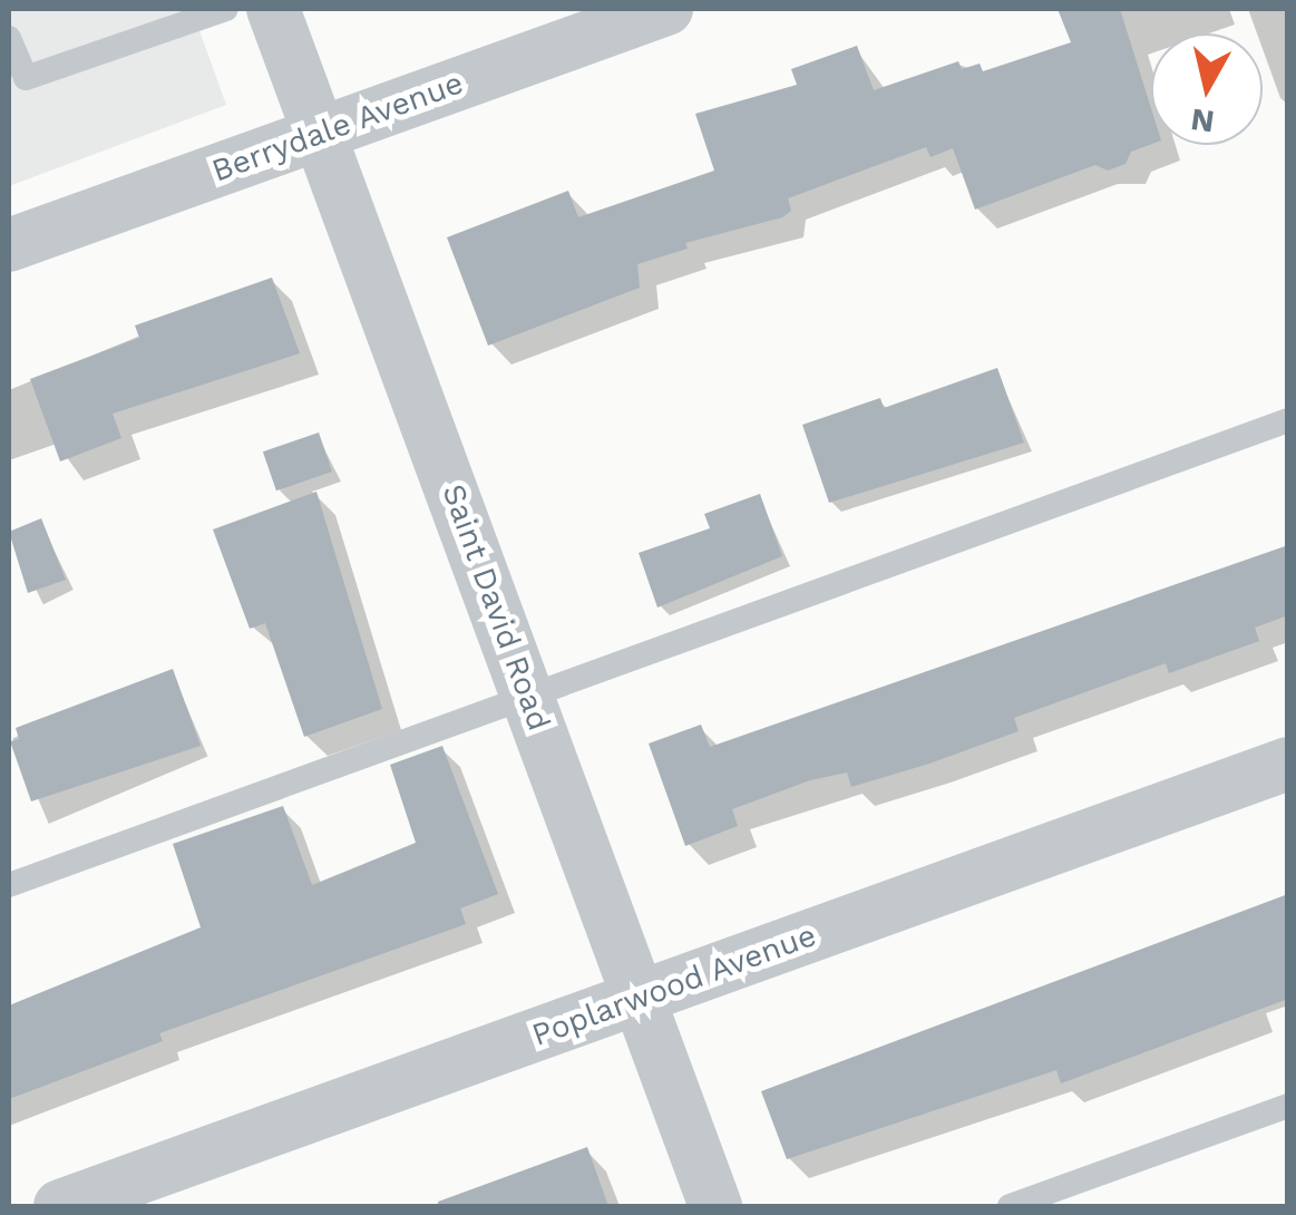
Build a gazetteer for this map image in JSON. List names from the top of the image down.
{
  "streets": {
    "street": ["Berrydale Avenue", "Saint David Road", "Poplarwood Avenue"]
  },
  "crossings": [
    ["Berrydale Avenue", "Saint David Road"],
    ["Saint David Road", "Poplarwood Avenue"]
  ],
  "north": "bottom"
}
